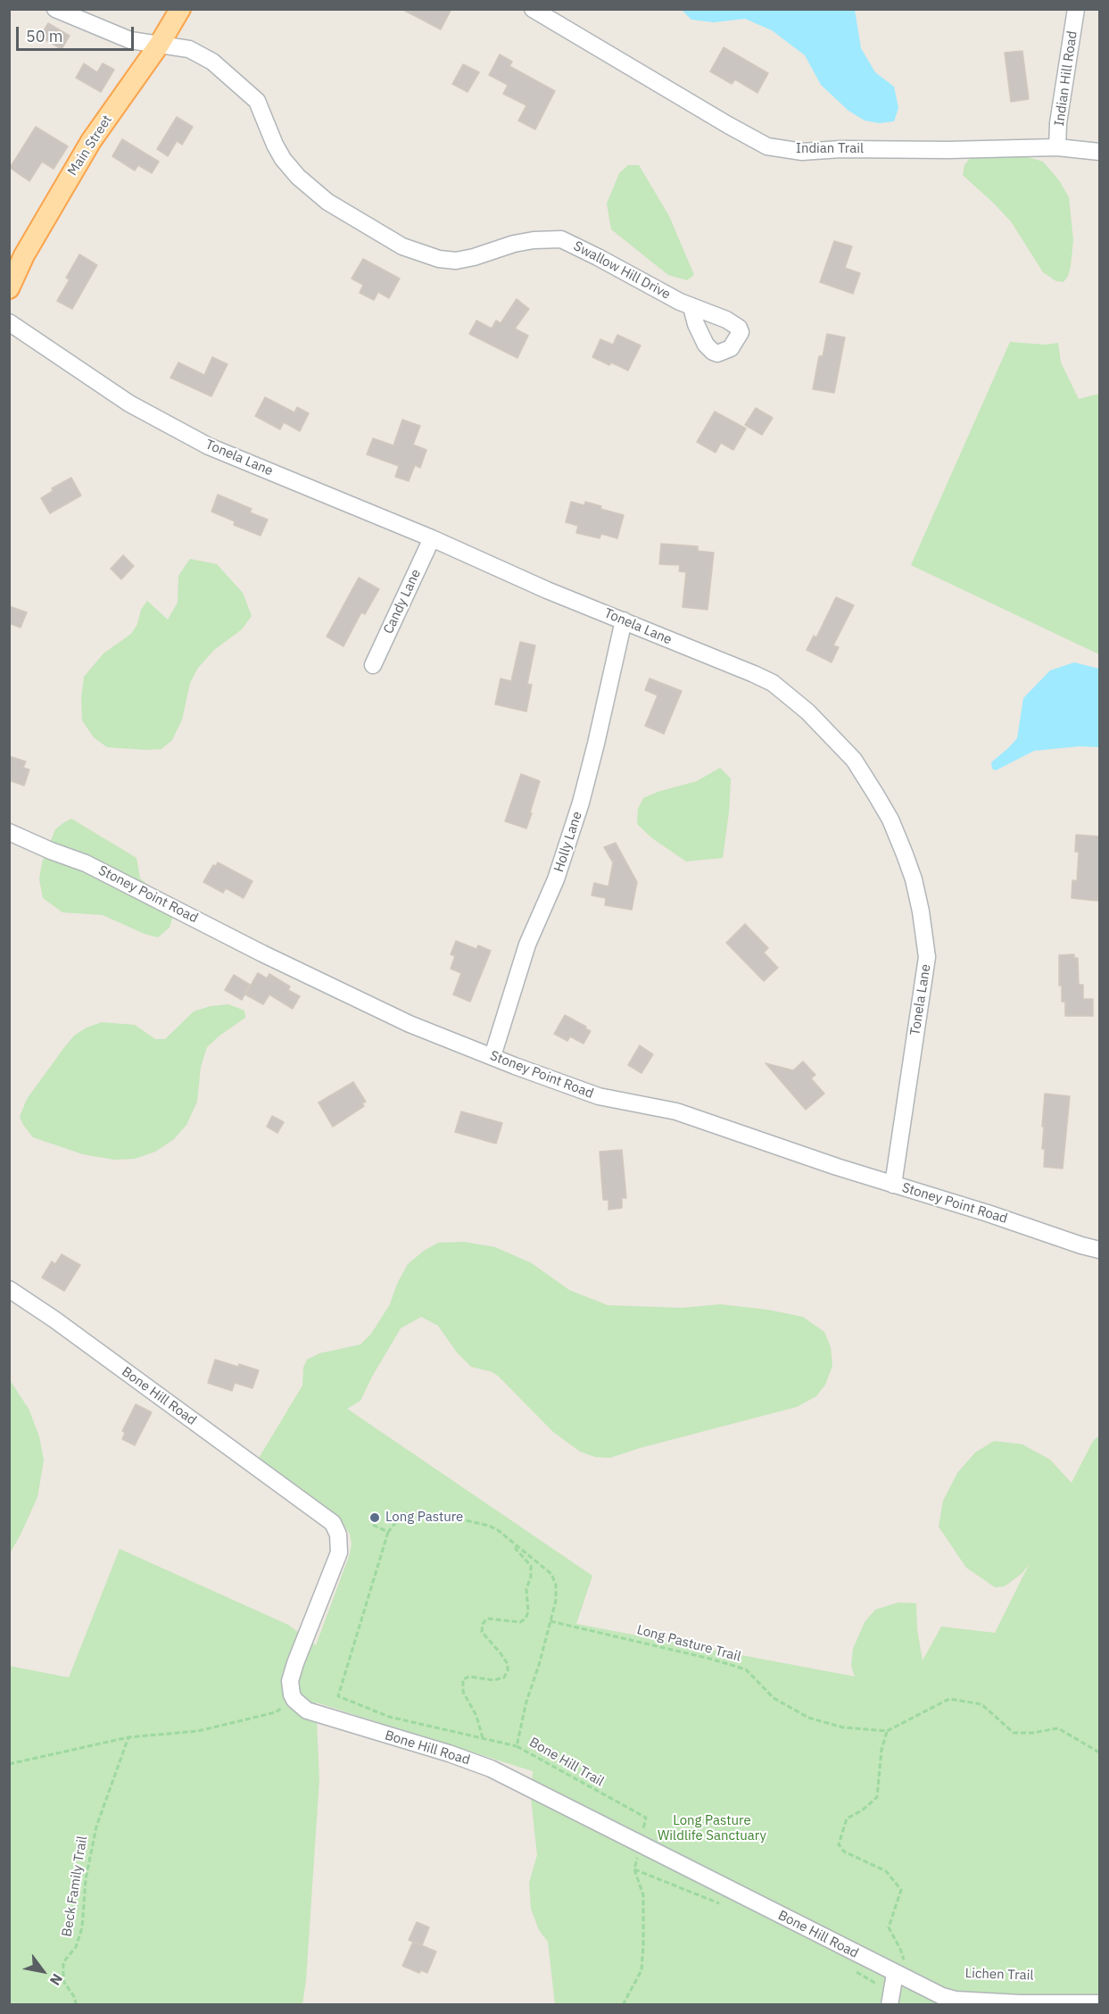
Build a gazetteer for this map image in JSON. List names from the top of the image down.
{
  "streets": {
    "main road": ["Main Street"],
    "street": [
      "Indian Hill Road",
      "Indian Trail",
      "Swallow Hill Drive",
      "Tonela Lane",
      "Candy Lane",
      "Holly Lane",
      "Stoney Point Road",
      "Bone Hill Road"
    ],
    "path": ["Long Pasture Trail", "Bone Hill Trail", "Beck Family Trail"]
  },
  "crossings": [
    ["Indian Hill Road", "Indian Trail"],
    ["Main Street", "Swallow Hill Drive"],
    ["Tonela Lane", "Candy Lane"],
    ["Tonela Lane", "Holly Lane"],
    ["Tonela Lane", "Stoney Point Road"],
    ["Holly Lane", "Stoney Point Road"],
    ["Bone Hill Road", "Bone Hill Trail"],
    ["Long Pasture Trail", "Bone Hill Trail"]
  ],
  "parks": ["Long Pasture Wildlife Sanctuary"],
  "places": ["Long Pasture"],
  "scale_bar": "50 m",
  "north": "bottom right"
}
